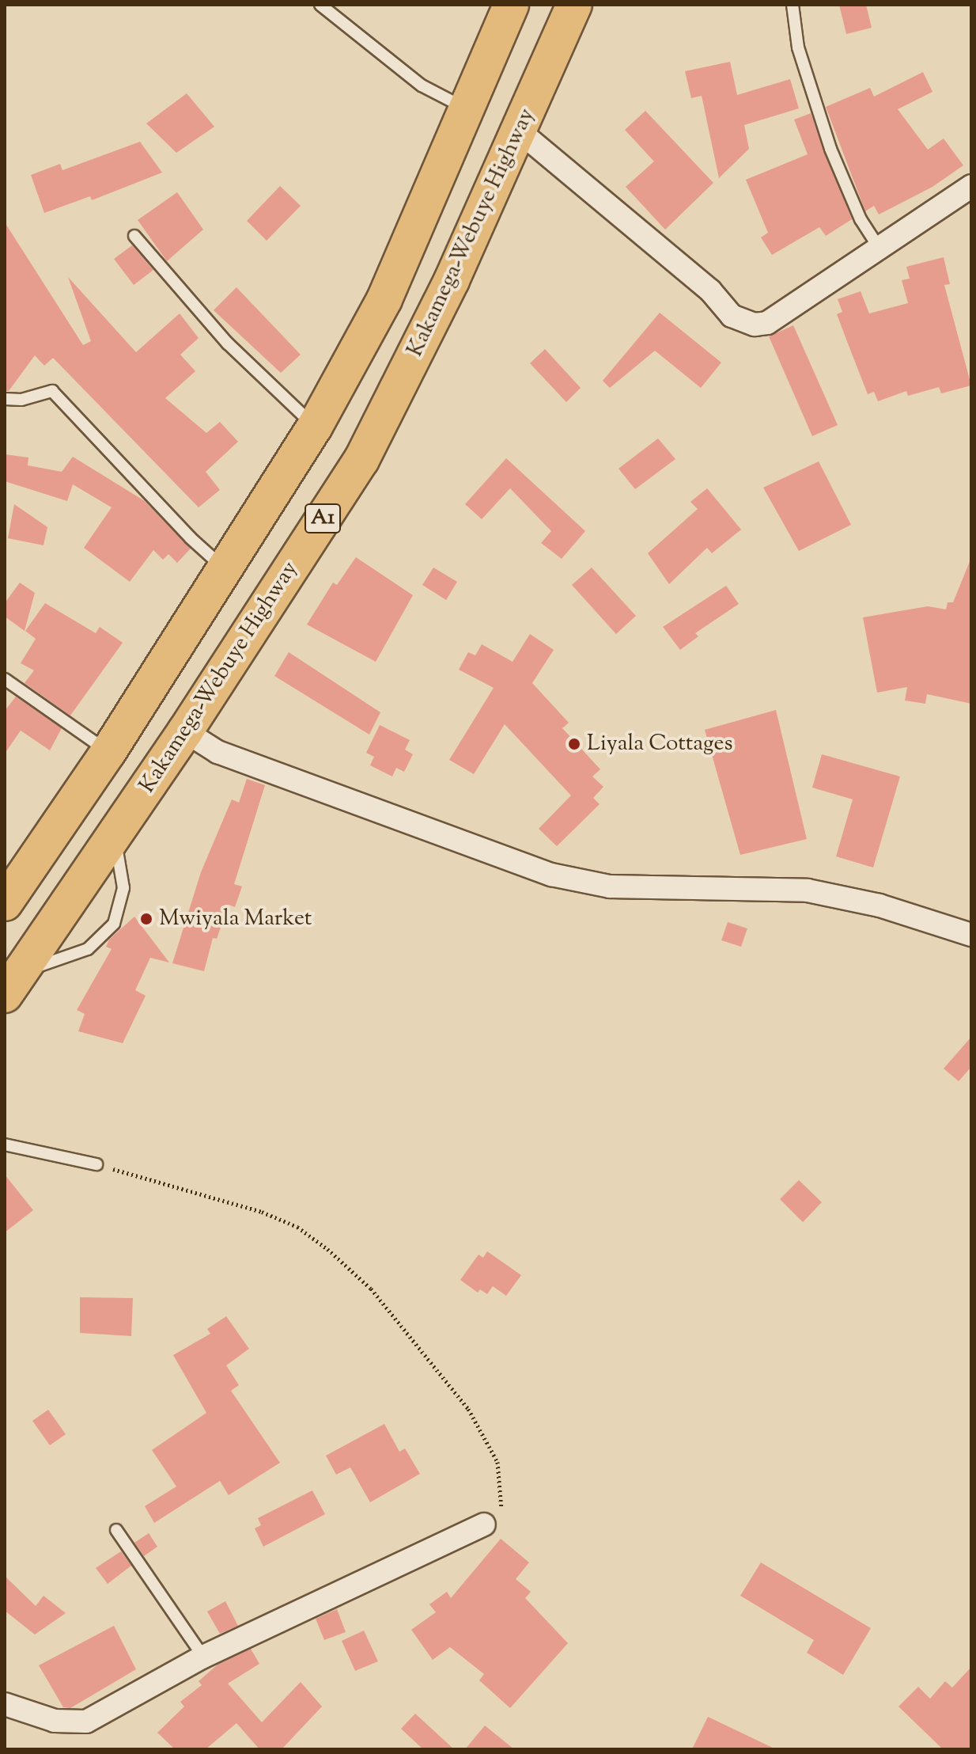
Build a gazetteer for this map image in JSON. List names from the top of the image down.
{
  "streets": {
    "highway": ["Kakamega-Webuye Highway", "A1"]
  },
  "places": ["Liyala Cottages", "Mwiyala Market"]
}
